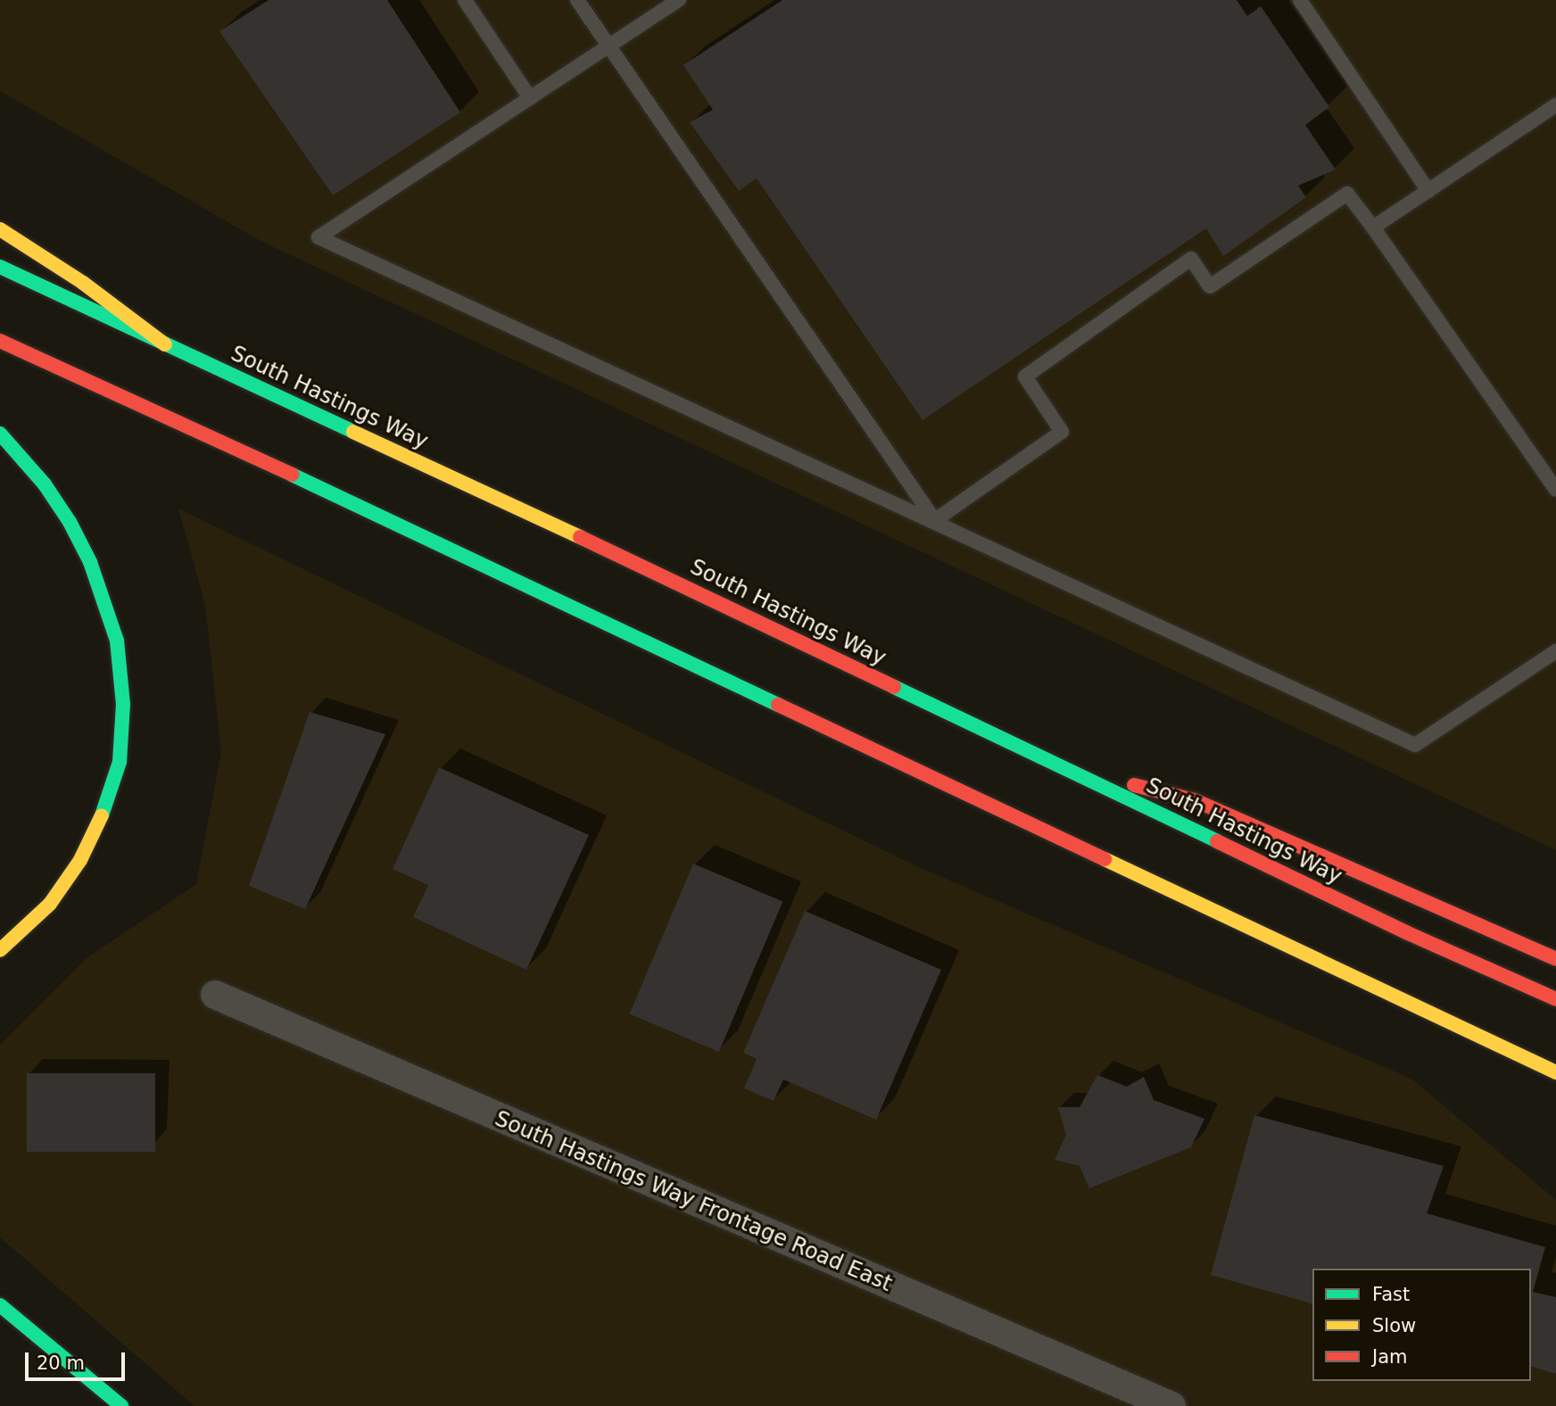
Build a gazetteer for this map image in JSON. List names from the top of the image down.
{
  "streets": {
    "main road": ["South Hastings Way"],
    "street": ["South Hastings Way Frontage Road East"]
  },
  "legend": ["Fast", "Slow", "Jam"],
  "scale_bar": "20 m"
}
